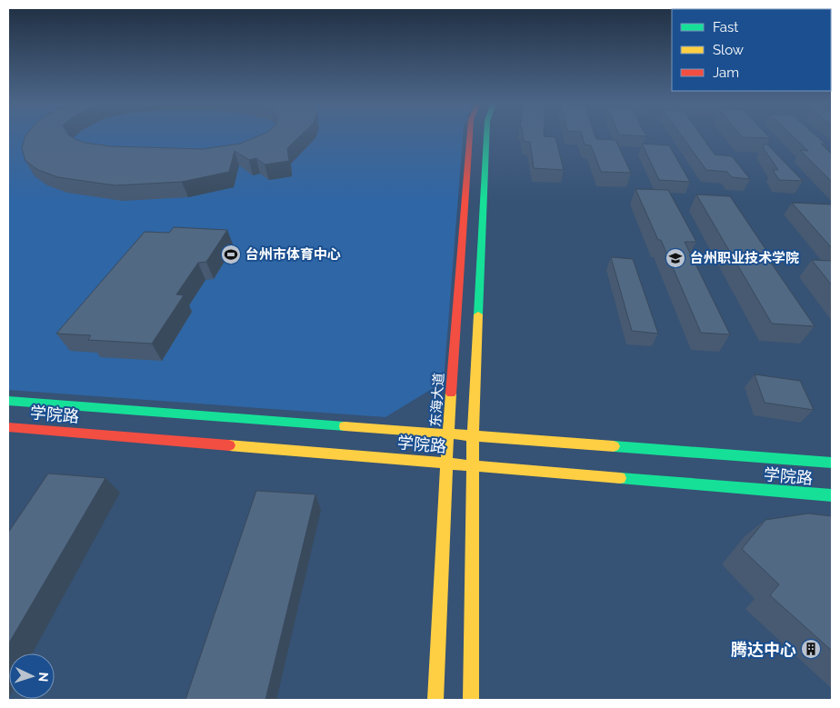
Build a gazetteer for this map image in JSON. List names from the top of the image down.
{
  "streets": {
    "main road": ["东海大道", "学院路"]
  },
  "crossings": [
    ["东海大道", "学院路"]
  ],
  "places": {
    "sports": ["台州市体育中心"],
    "school or university": ["台州职业技术学院"],
    "building": ["腾达中心"]
  },
  "legend": ["Fast", "Slow", "Jam"],
  "north": "right"
}
